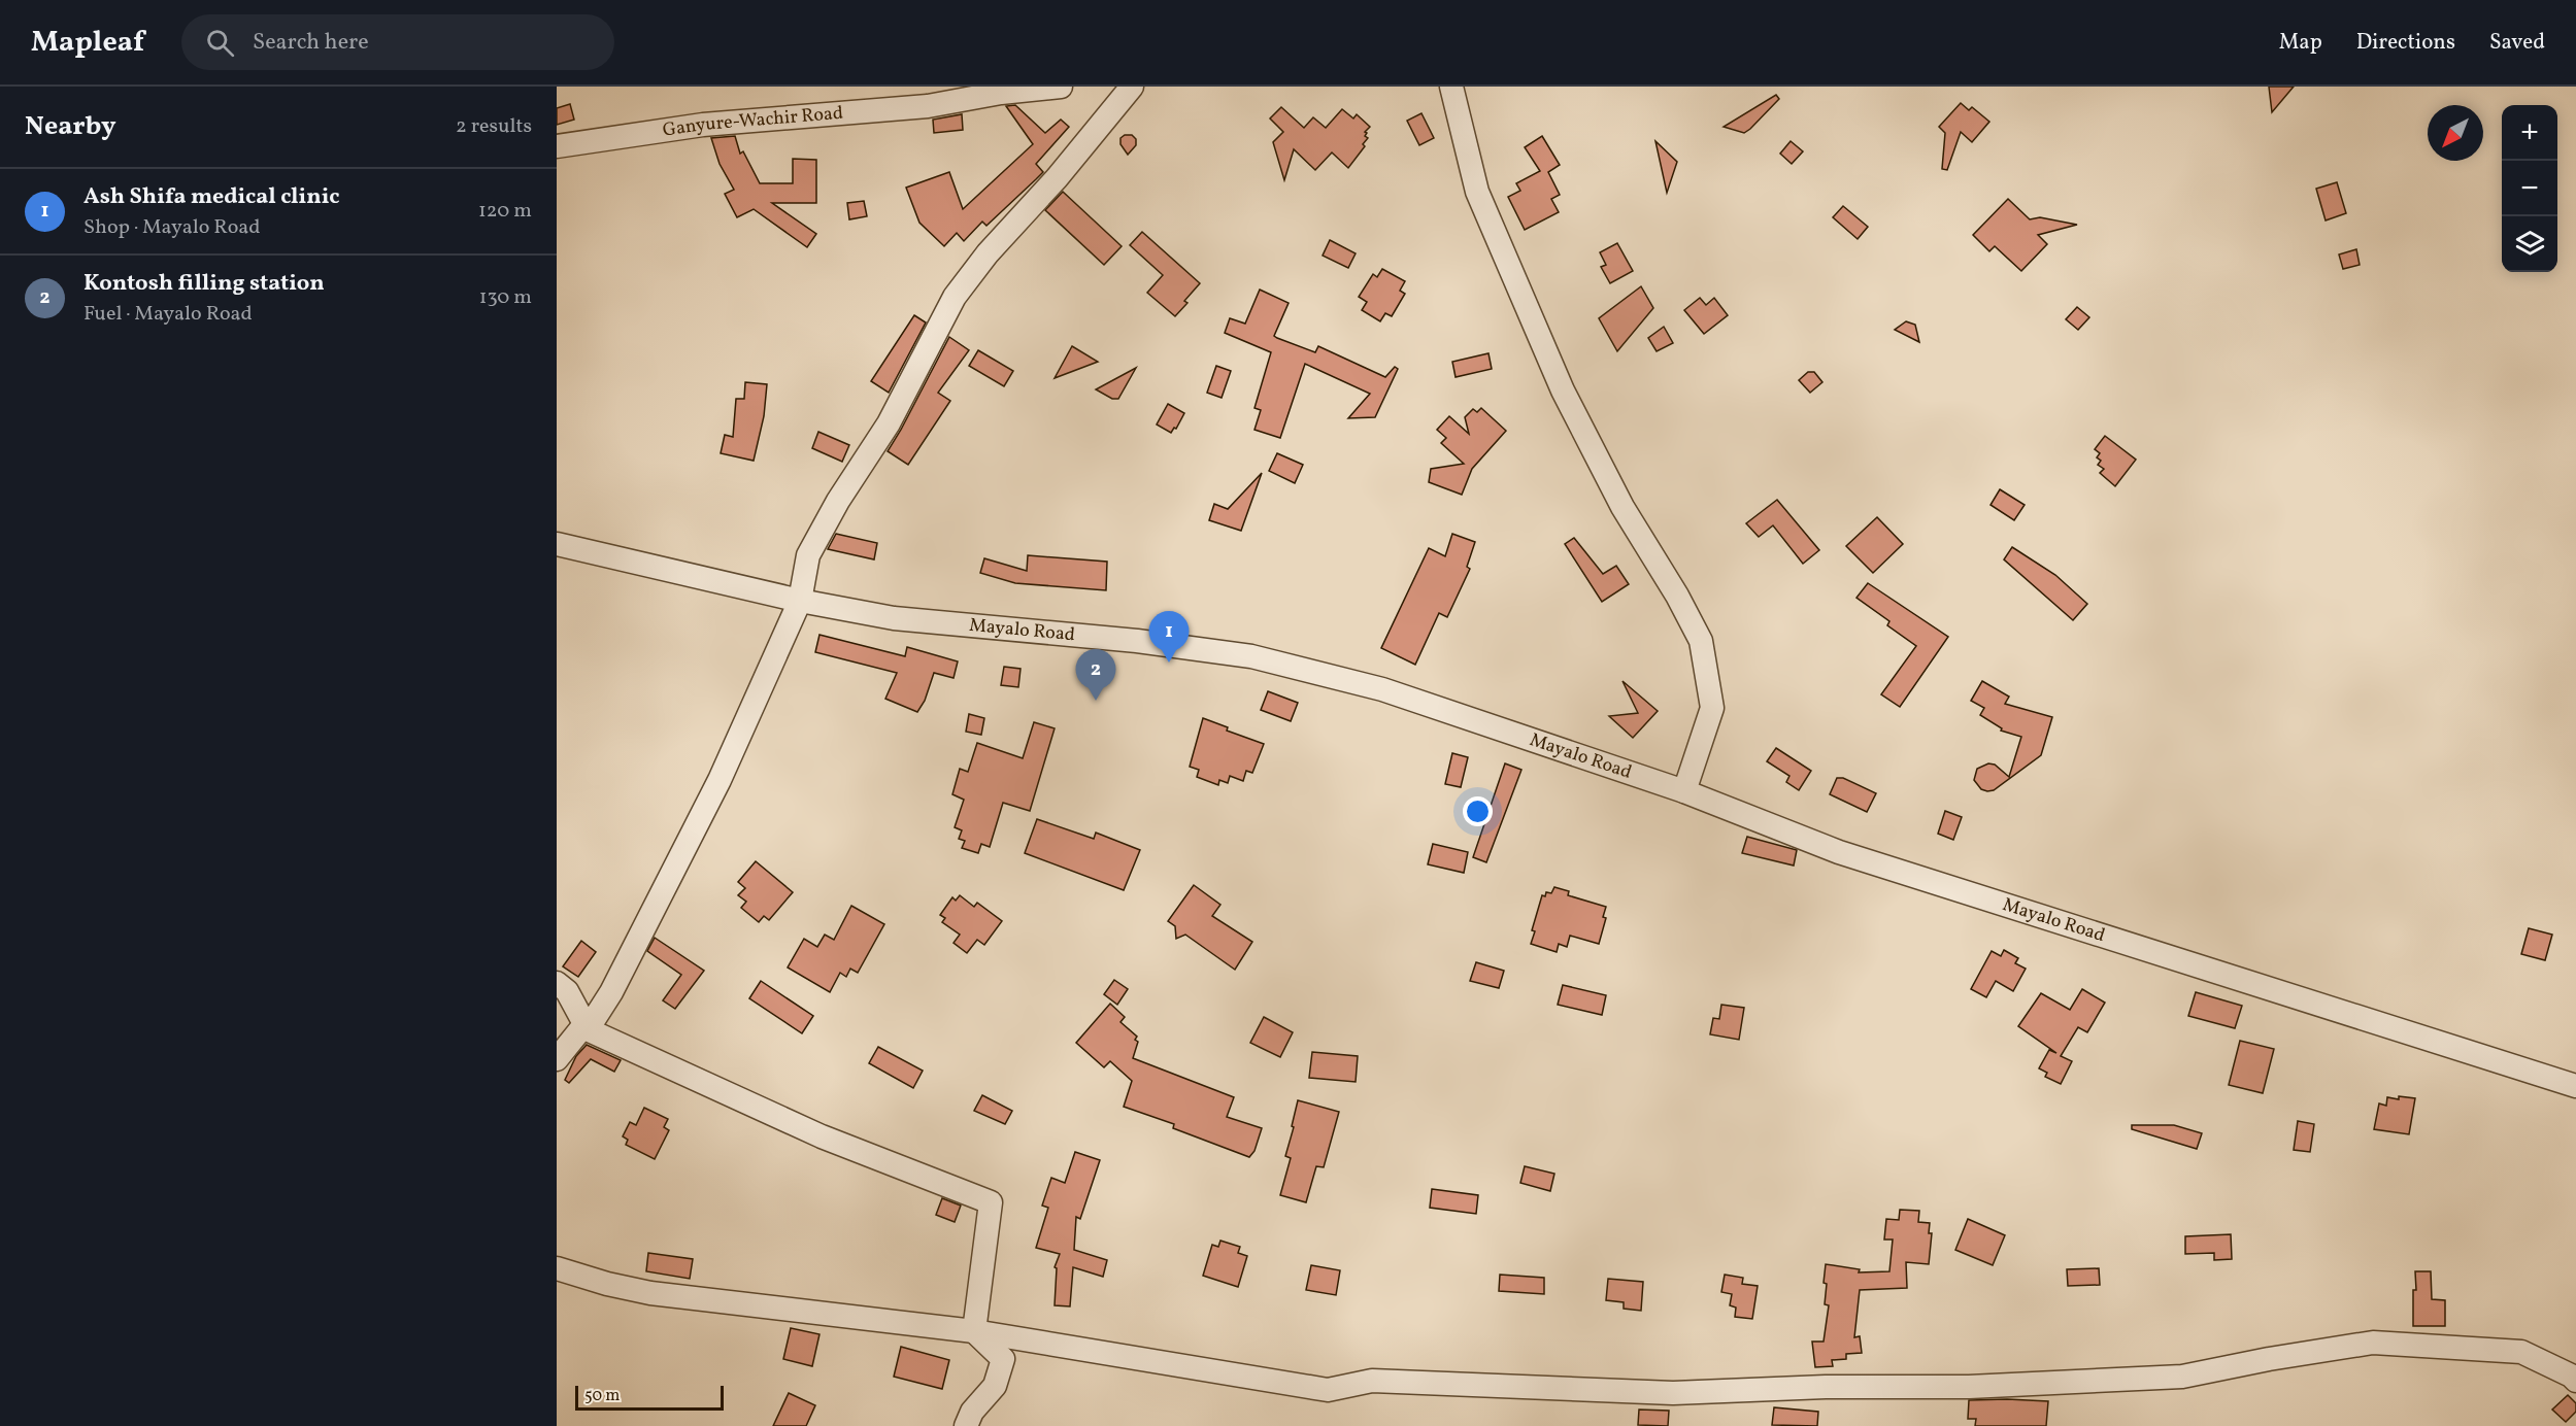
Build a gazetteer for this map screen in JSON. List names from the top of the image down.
{
  "streets": {
    "street": ["Ganyure-Wachir Road", "Mayalo Road"]
  },
  "scale_bar": "50 m",
  "north": "bottom left",
  "page": {
    "header": "Mapleaf",
    "search": "Search here",
    "nav": ["Map", "Directions", "Saved"],
    "heading": ["Nearby", "2 results"],
    "map_buttons": ["+", "−"],
    "list": [
      {
        "mark": "1",
        "name": "Ash Shifa medical clinic",
        "note": "Shop · Mayalo Road",
        "value": "120 m"
      },
      {
        "mark": "2",
        "name": "Kontosh filling station",
        "note": "Fuel · Mayalo Road",
        "value": "130 m"
      }
    ],
    "pins": ["1", "2"],
    "scale": "50 m"
  }
}
